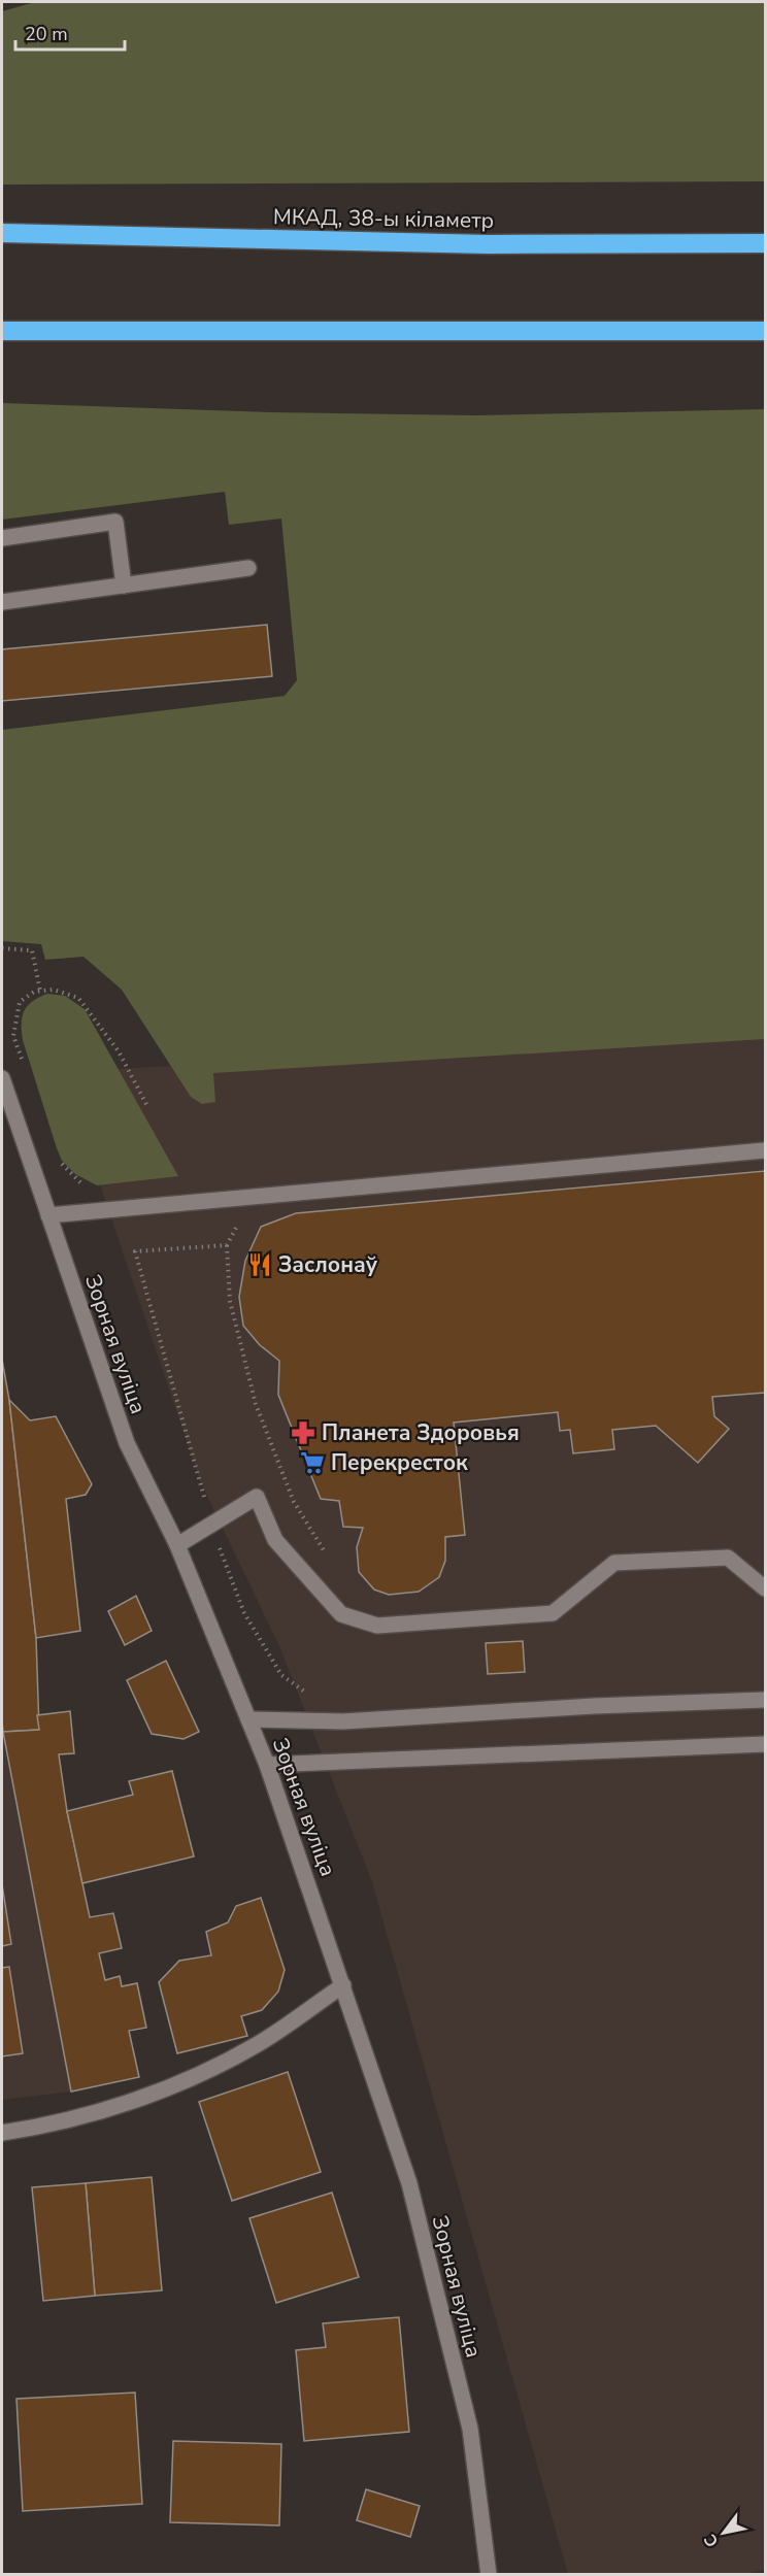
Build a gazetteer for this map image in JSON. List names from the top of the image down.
{
  "streets": {
    "highway": ["МКАД, 38-ы кіламетр"],
    "street": ["Зорная вуліца"]
  },
  "places": {
    "restaurant": ["Заслонаў"],
    "pharmacy": ["Планета Здоровья"],
    "supermarket": ["Перекресток"]
  },
  "scale_bar": "20 m",
  "north": "bottom left"
}
